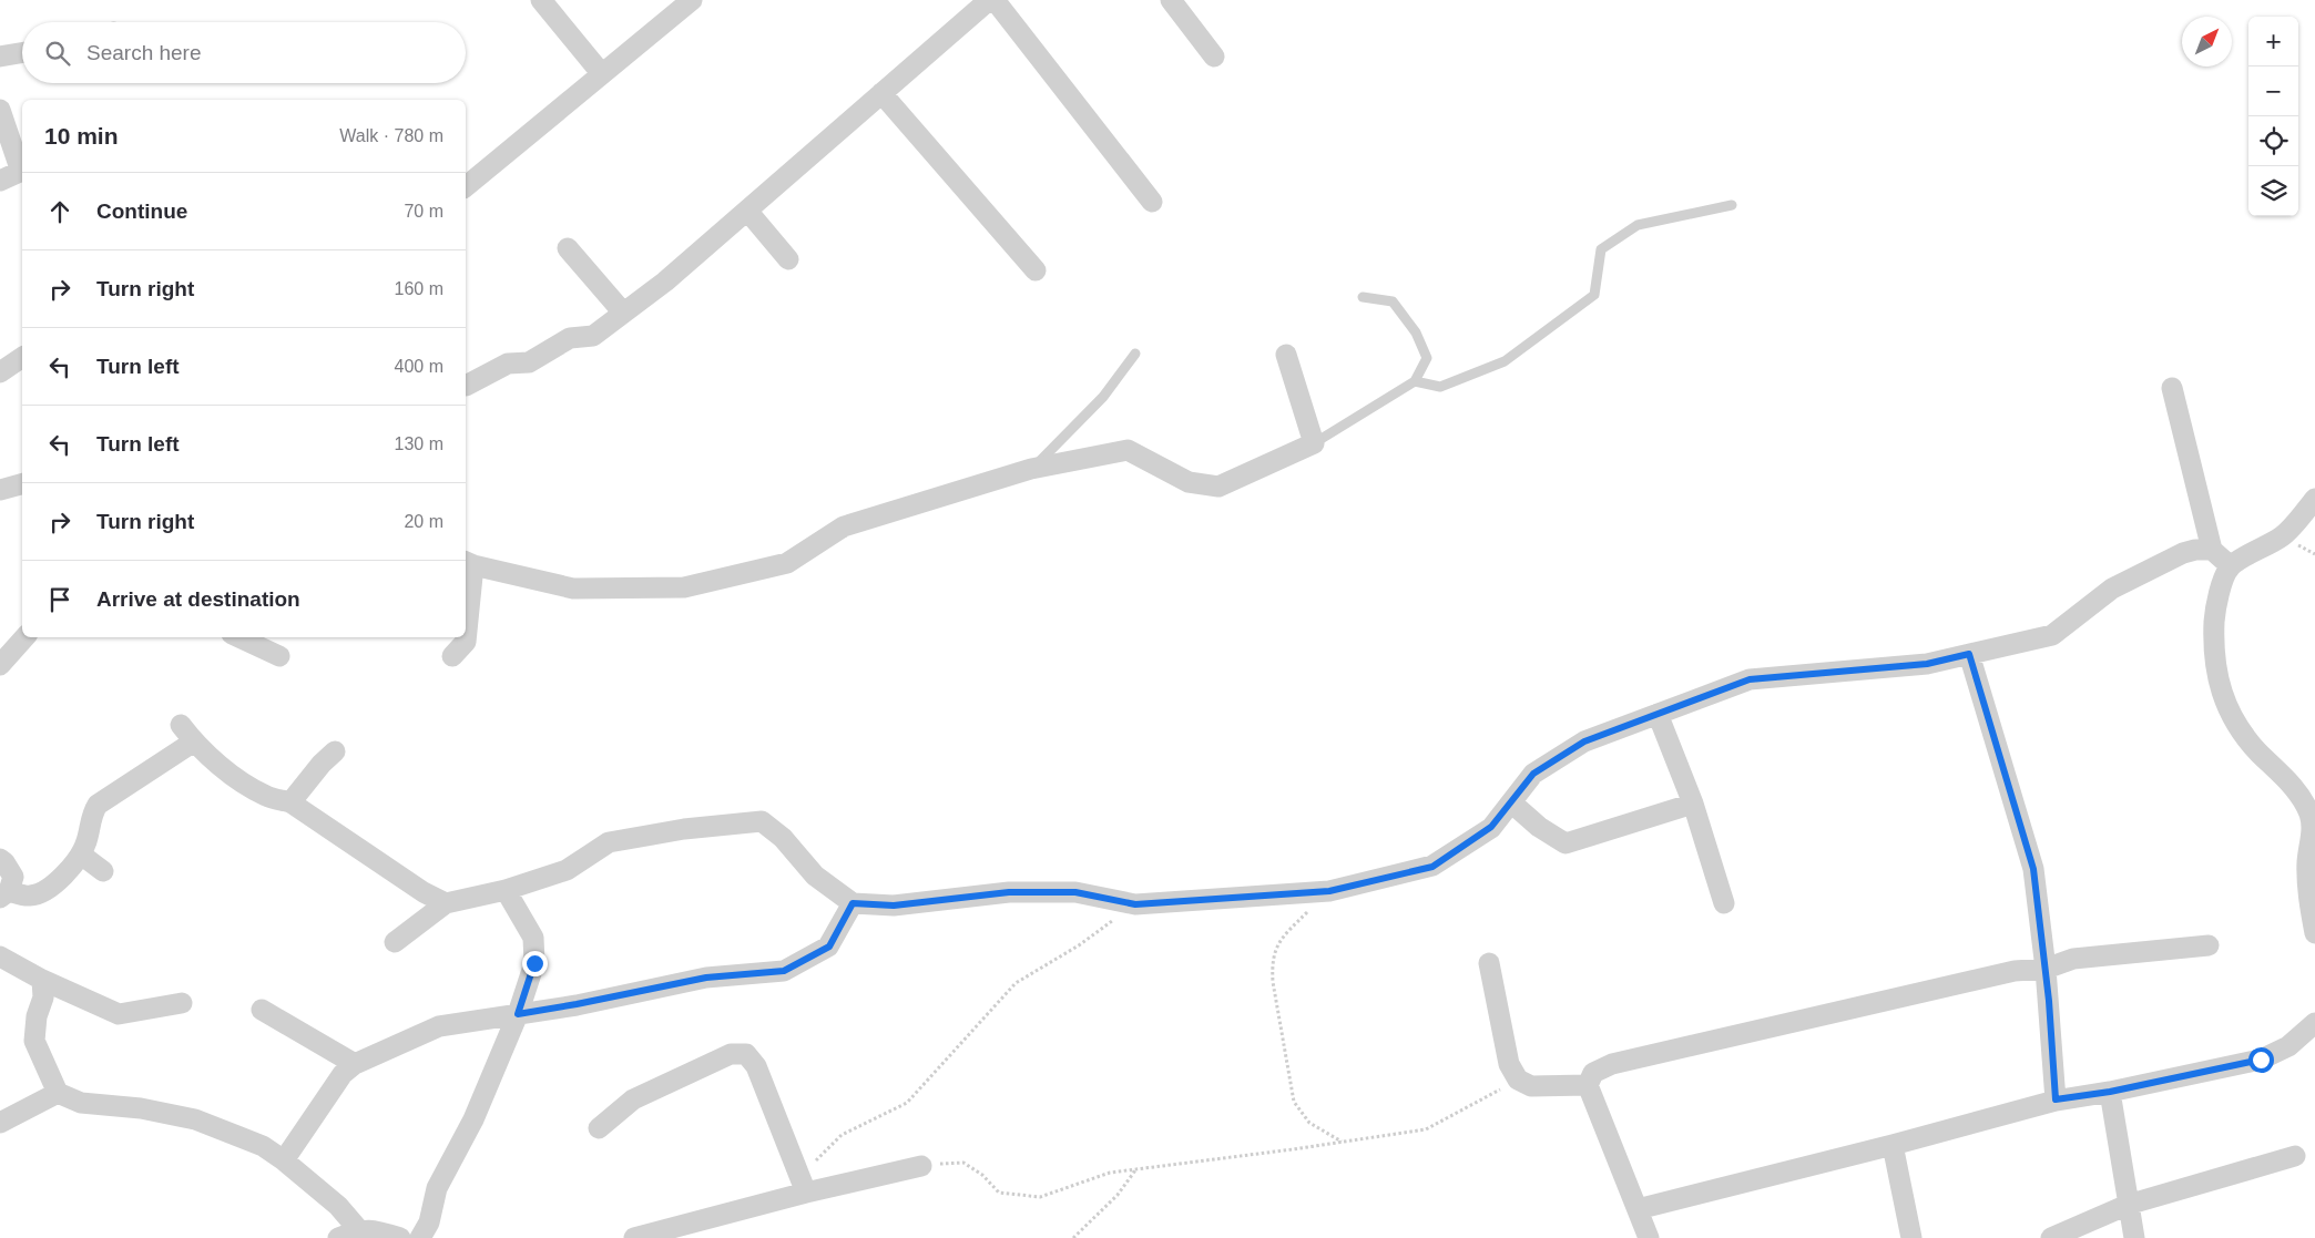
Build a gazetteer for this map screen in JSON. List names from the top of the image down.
{
  "north": "top right",
  "page": {
    "map_buttons": ["+", "−"],
    "search": "Search here",
    "heading": ["10 min", "Walk · 780 m"],
    "list": [
      ["Continue", "70 m"],
      ["Turn right", "160 m"],
      ["Turn left", "400 m"],
      ["Turn left", "130 m"],
      ["Turn right", "20 m"],
      "Arrive at destination"
    ]
  }
}
